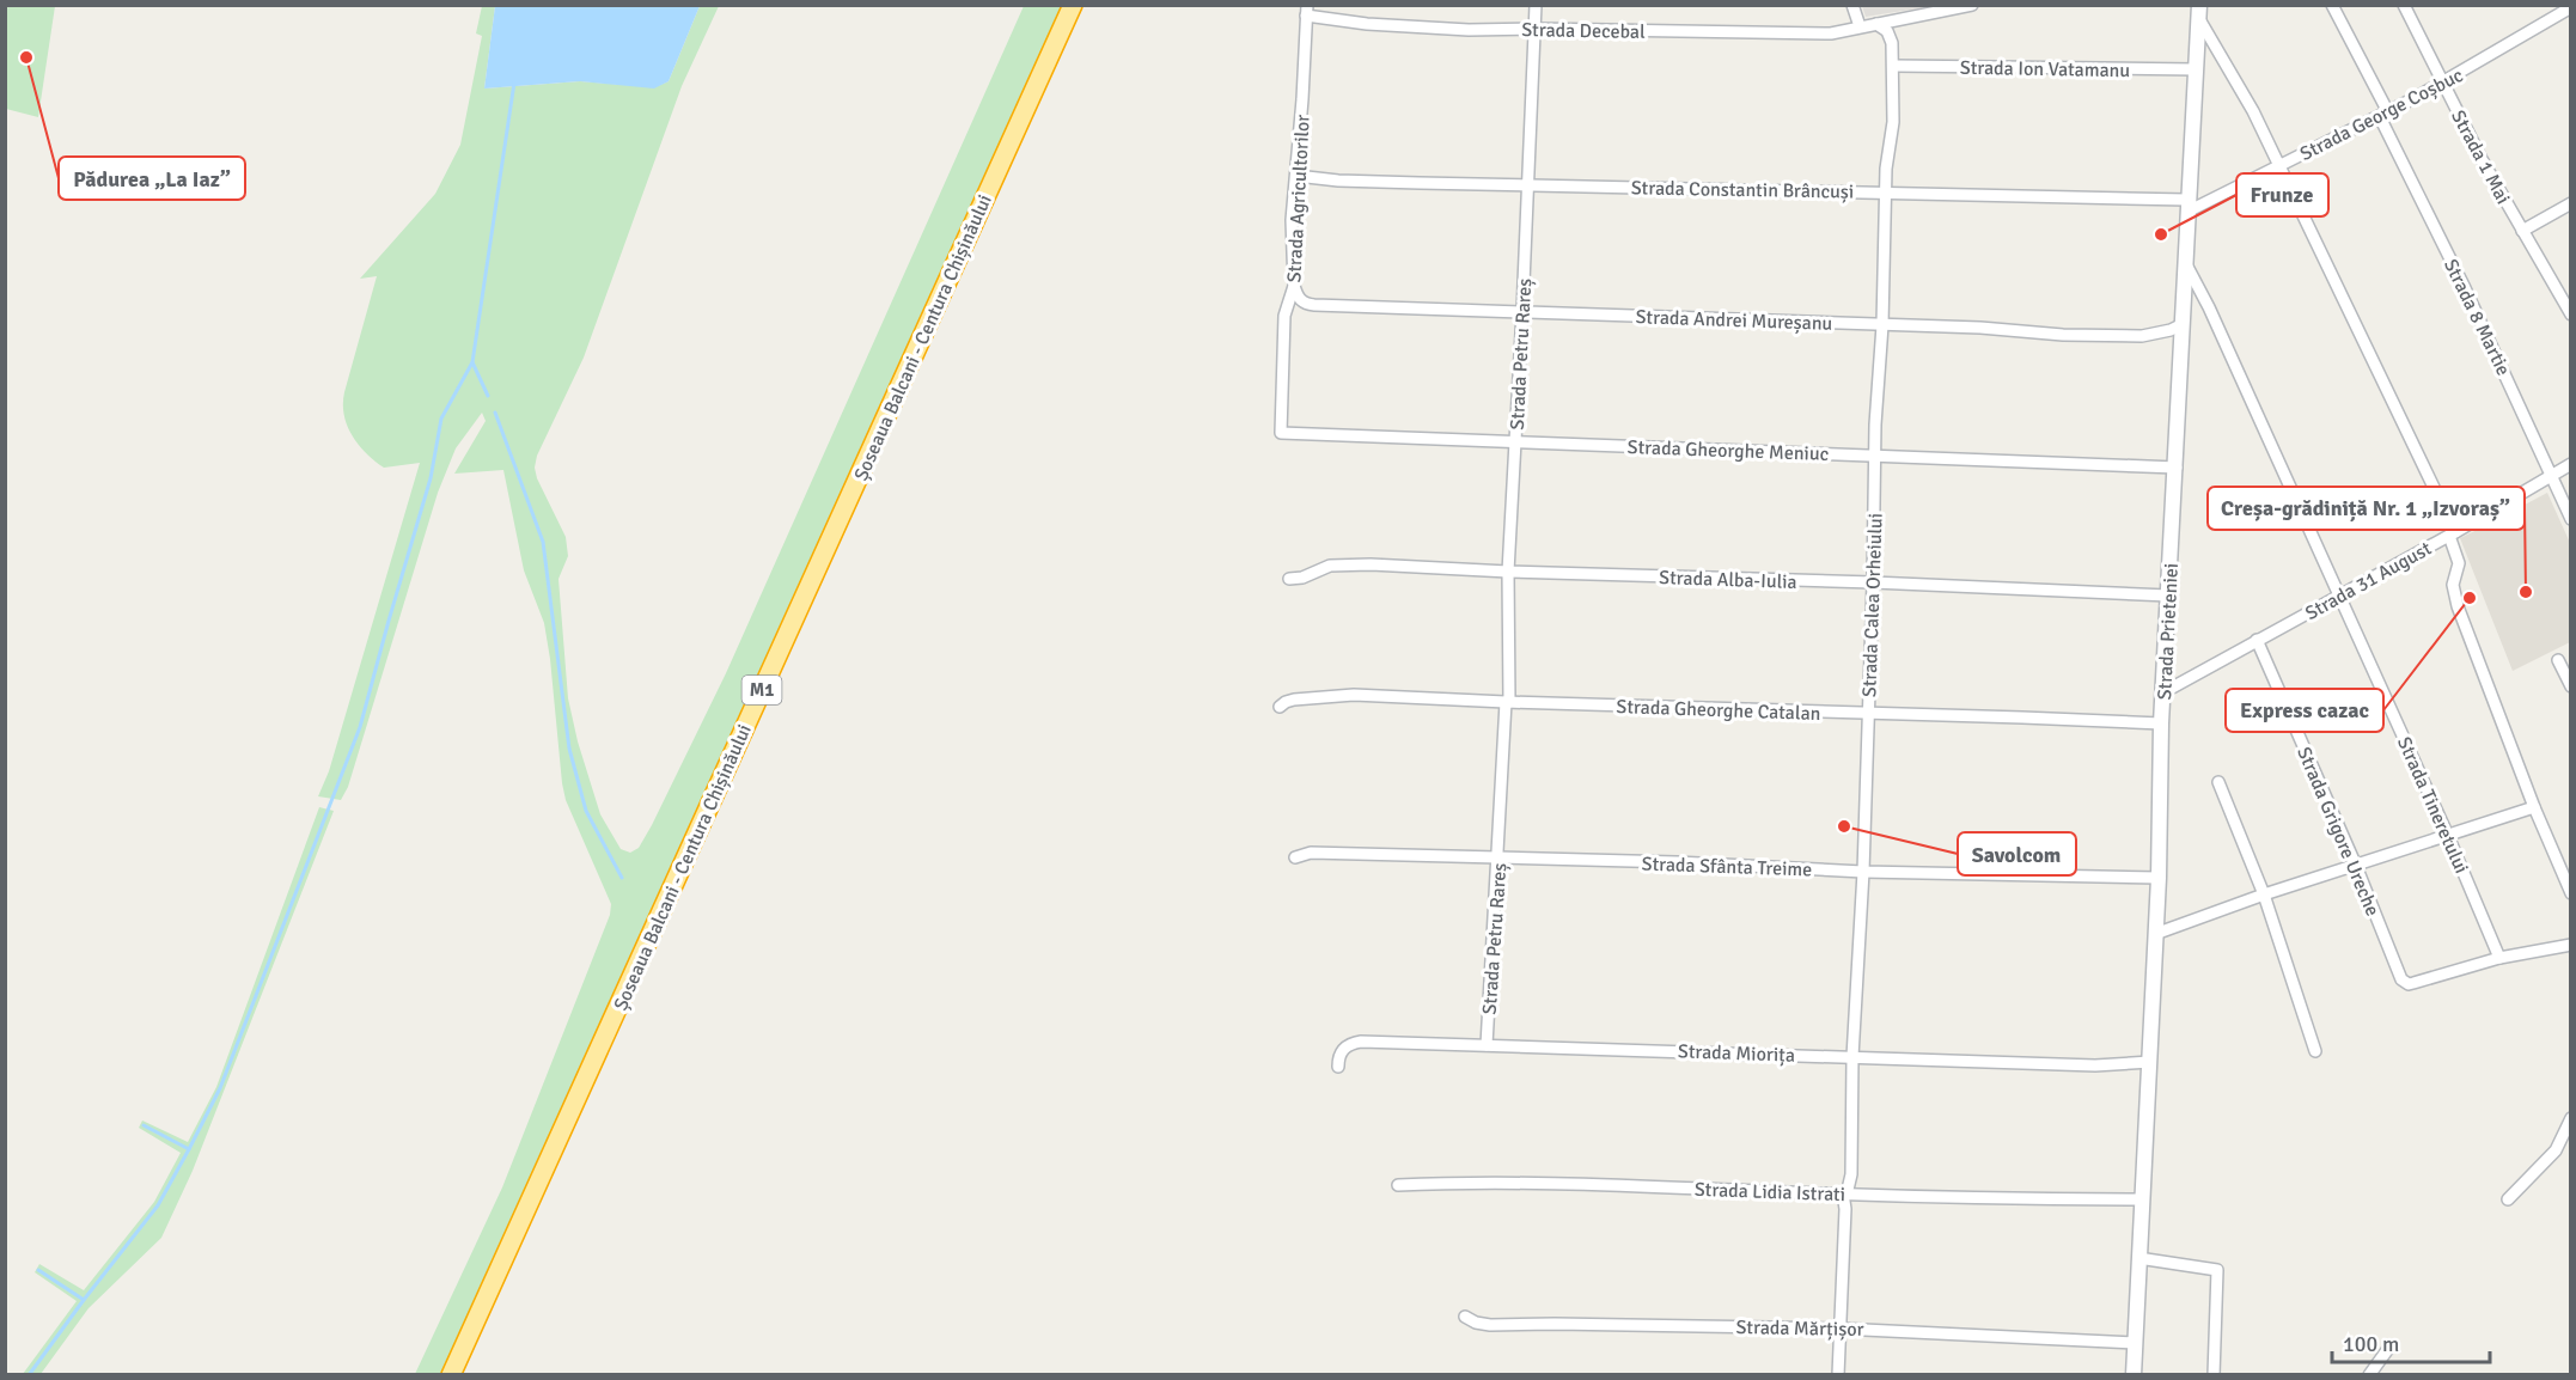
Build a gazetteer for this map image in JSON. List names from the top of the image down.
{
  "streets": {
    "highway": ["Șoseaua Balcani - Centura Chișinăului", "M1"],
    "street": [
      "Strada Decebal",
      "Strada Ion Vatamanu",
      "Strada George Coșbuc",
      "Strada 1 Mai",
      "Strada Constantin Brâncuși",
      "Strada Agricultorilor",
      "Strada 8 Martie",
      "Strada Andrei Mureșanu",
      "Strada Petru Rareș",
      "Strada Gheorghe Meniuc",
      "Strada Alba-Iulia",
      "Strada 31 August",
      "Strada Calea Orheiului",
      "Strada Prieteniei",
      "Strada Gheorghe Catalan",
      "Strada Tineretului",
      "Strada Grigore Ureche",
      "Strada Sfânta Treime",
      "Strada Miorița",
      "Strada Lidia Istrati",
      "Strada Mărțișor"
    ]
  },
  "crossings": [
    ["Strada Decebal", "Strada Agricultorilor"],
    ["Strada Decebal", "Strada Petru Rareș"],
    ["Strada Ion Vatamanu", "Strada Calea Orheiului"],
    ["Strada Ion Vatamanu", "Strada Prieteniei"],
    ["Strada George Coșbuc", "Strada 1 Mai"],
    ["Strada George Coșbuc", "Strada Constantin Brâncuși"],
    ["Strada George Coșbuc", "Strada 8 Martie"],
    ["Strada George Coșbuc", "Strada Prieteniei"],
    ["Strada Constantin Brâncuși", "Strada Agricultorilor"],
    ["Strada Constantin Brâncuși", "Strada Petru Rareș"],
    ["Strada Constantin Brâncuși", "Strada Calea Orheiului"],
    ["Strada Constantin Brâncuși", "Strada Prieteniei"],
    ["Strada Agricultorilor", "Strada Andrei Mureșanu"],
    ["Strada Agricultorilor", "Strada Gheorghe Meniuc"],
    ["Strada 8 Martie", "Strada 31 August"],
    ["Strada Andrei Mureșanu", "Strada Petru Rareș"],
    ["Strada Andrei Mureșanu", "Strada Calea Orheiului"],
    ["Strada Andrei Mureșanu", "Strada Prieteniei"],
    ["Strada Petru Rareș", "Strada Gheorghe Meniuc"],
    ["Strada Petru Rareș", "Strada Alba-Iulia"],
    ["Strada Petru Rareș", "Strada Gheorghe Catalan"],
    ["Strada Petru Rareș", "Strada Sfânta Treime"],
    ["Strada Petru Rareș", "Strada Miorița"],
    ["Strada Gheorghe Meniuc", "Strada Calea Orheiului"],
    ["Strada Gheorghe Meniuc", "Strada Prieteniei"],
    ["Strada Alba-Iulia", "Strada Calea Orheiului"],
    ["Strada Alba-Iulia", "Strada Prieteniei"],
    ["Strada 31 August", "Strada Prieteniei"],
    ["Strada 31 August", "Strada Tineretului"],
    ["Strada 31 August", "Strada Grigore Ureche"],
    ["Strada Calea Orheiului", "Strada Gheorghe Catalan"],
    ["Strada Calea Orheiului", "Strada Sfânta Treime"],
    ["Strada Calea Orheiului", "Strada Miorița"],
    ["Strada Calea Orheiului", "Strada Lidia Istrati"],
    ["Strada Calea Orheiului", "Strada Mărțișor"],
    ["Strada Prieteniei", "Strada Gheorghe Catalan"],
    ["Strada Prieteniei", "Strada Tineretului"],
    ["Strada Prieteniei", "Strada Sfânta Treime"],
    ["Strada Prieteniei", "Strada Miorița"],
    ["Strada Prieteniei", "Strada Lidia Istrati"],
    ["Strada Prieteniei", "Strada Mărțișor"],
    ["Strada Tineretului", "Strada Grigore Ureche"]
  ],
  "places": [
    "Pădurea „La Iaz”",
    "Frunze",
    "Creșa-grădiniță Nr. 1 „Izvoraș”",
    "Express cazac",
    "Savolcom"
  ],
  "scale_bar": "100 m"
}
